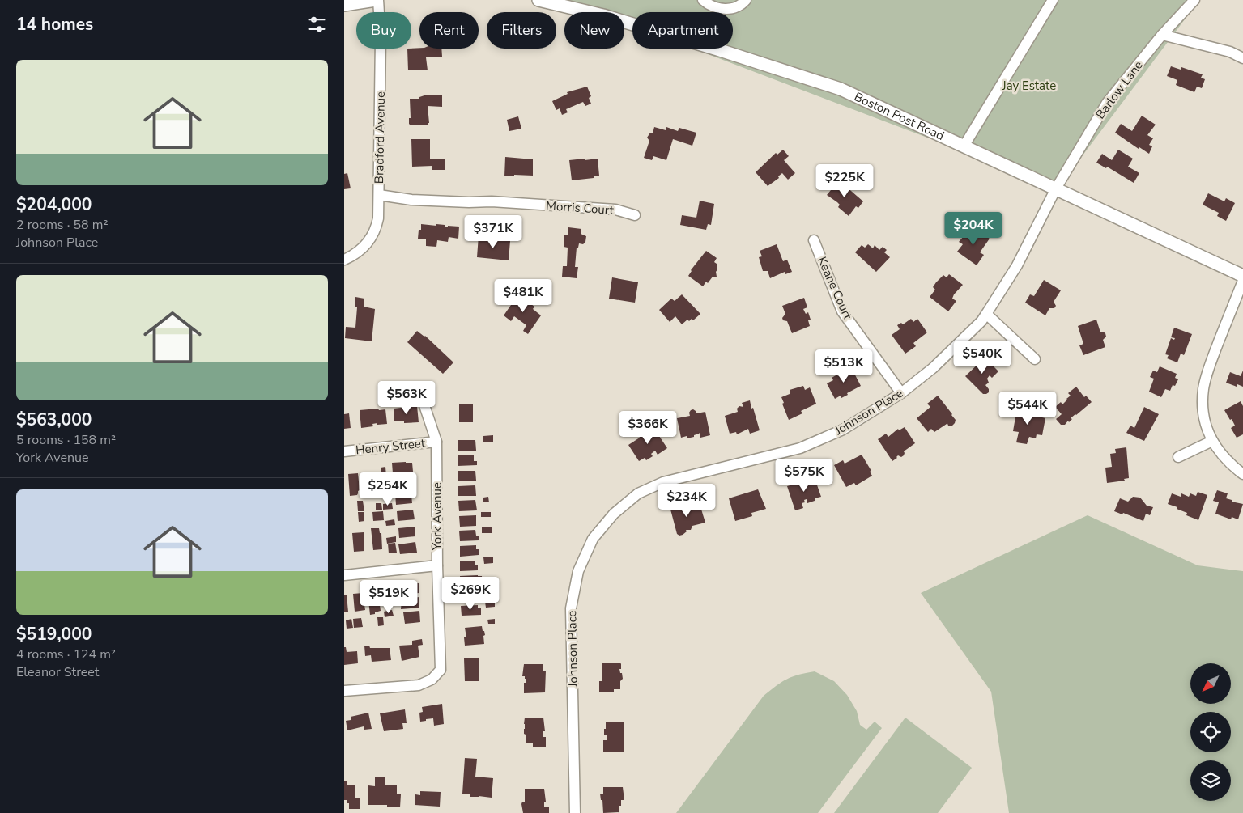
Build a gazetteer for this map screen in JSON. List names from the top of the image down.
{
  "streets": {
    "main road": ["Boston Post Road"],
    "street": [
      "Barlow Lane",
      "Bradford Avenue",
      "Morris Court",
      "Keane Court",
      "Johnson Place",
      "Henry Street",
      "York Avenue"
    ]
  },
  "crossings": [
    ["Barlow Lane", "Boston Post Road"],
    ["Barlow Lane", "Johnson Place"],
    ["Boston Post Road", "Johnson Place"],
    ["Bradford Avenue", "Morris Court"],
    ["Keane Court", "Johnson Place"],
    ["Henry Street", "York Avenue"]
  ],
  "parks": ["Jay Estate"],
  "north": "bottom left",
  "page": {
    "heading": "14 homes",
    "chip": [
      "Buy",
      "Rent",
      "Filters",
      "New",
      "Apartment"
    ],
    "list": [
      {
        "name": "$204,000",
        "note": "2 rooms · 58 m² · Johnson Place"
      },
      {
        "name": "$563,000",
        "note": "5 rooms · 158 m² · York Avenue"
      },
      {
        "name": "$519,000",
        "note": "4 rooms · 124 m² · Eleanor Street"
      }
    ],
    "price": [
      "$225K",
      "$204K",
      "$371K",
      "$481K",
      "$540K",
      "$513K",
      "$563K",
      "$544K",
      "$366K",
      "$575K",
      "$254K",
      "$234K",
      "$269K",
      "$519K"
    ]
  }
}
